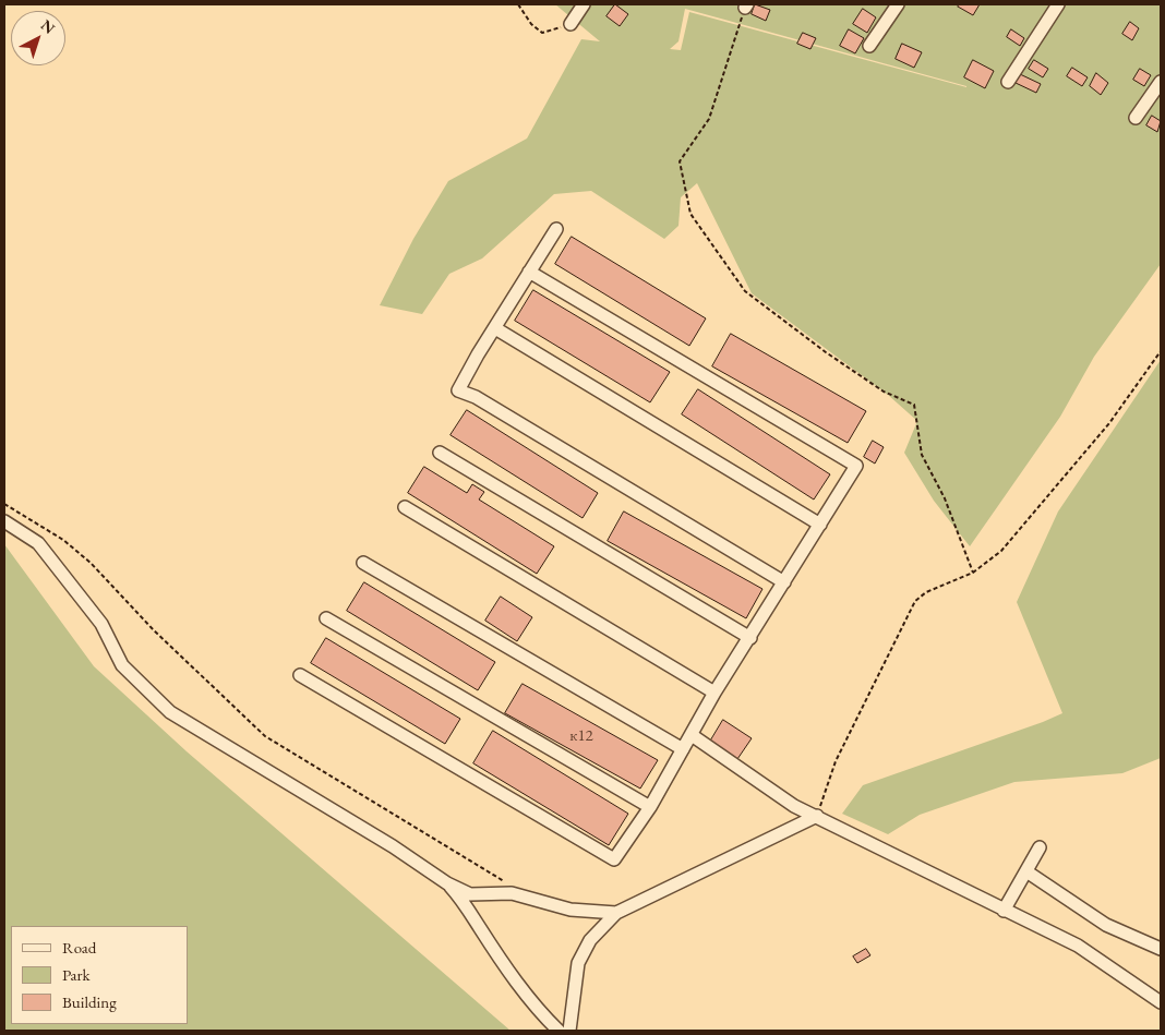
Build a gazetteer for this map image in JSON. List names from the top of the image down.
{
  "house_numbers": ["к12"],
  "legend": ["Road", "Park", "Building"],
  "north": "top right"
}
